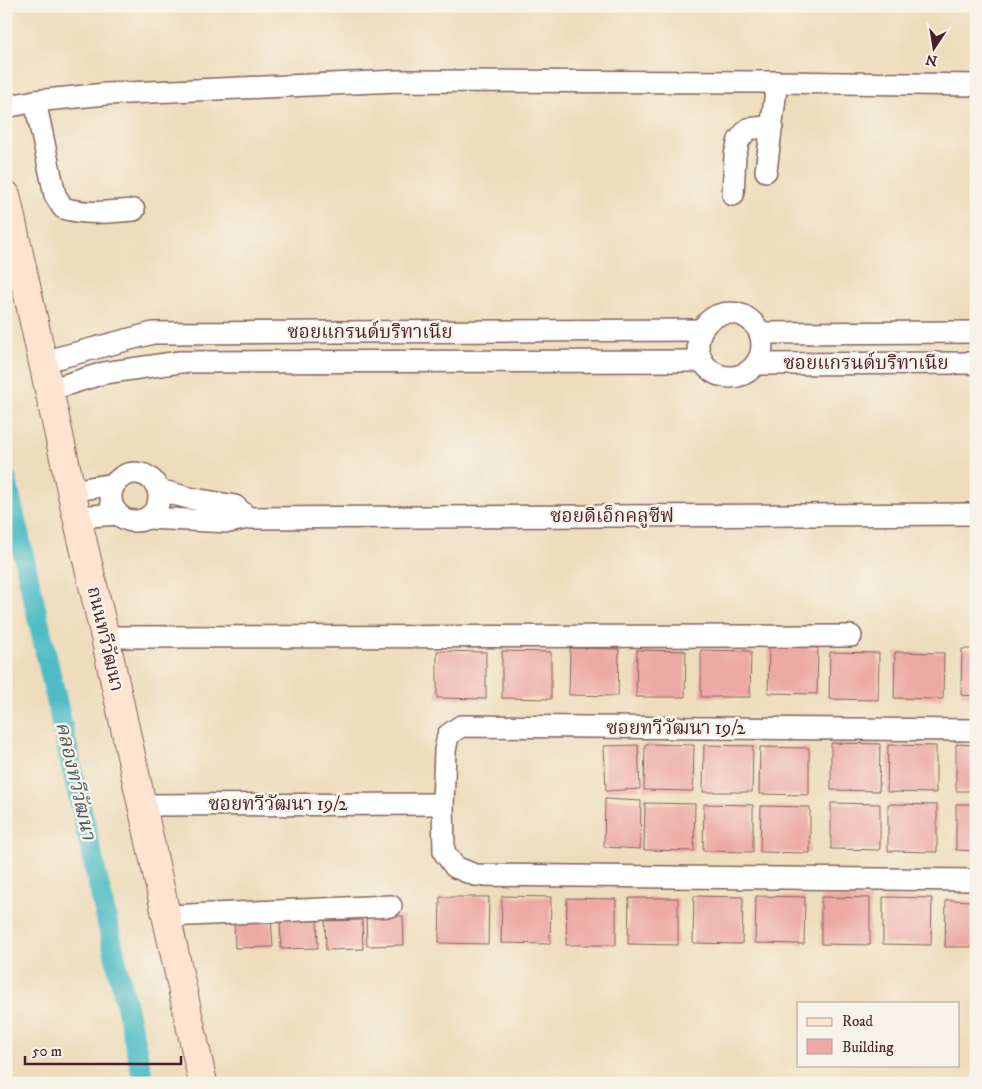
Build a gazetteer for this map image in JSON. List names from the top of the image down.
{
  "streets": {
    "main road": ["ถนนทวีวัฒนา"],
    "street": ["ซอยแกรนด์บริทาเนีย", "ซอยดิเอ็กคลูซีฟ", "ซอยทวีวัฒนา 19/2"]
  },
  "crossings": [
    ["ซอยแกรนด์บริทาเนีย", "ถนนทวีวัฒนา"],
    ["ซอยดิเอ็กคลูซีฟ", "ถนนทวีวัฒนา"],
    ["ถนนทวีวัฒนา", "ซอยทวีวัฒนา 19/2"]
  ],
  "water": ["คลองทวีวัฒนา"],
  "legend": ["Road", "Building"],
  "scale_bar": "50 m",
  "north": "bottom"
}
